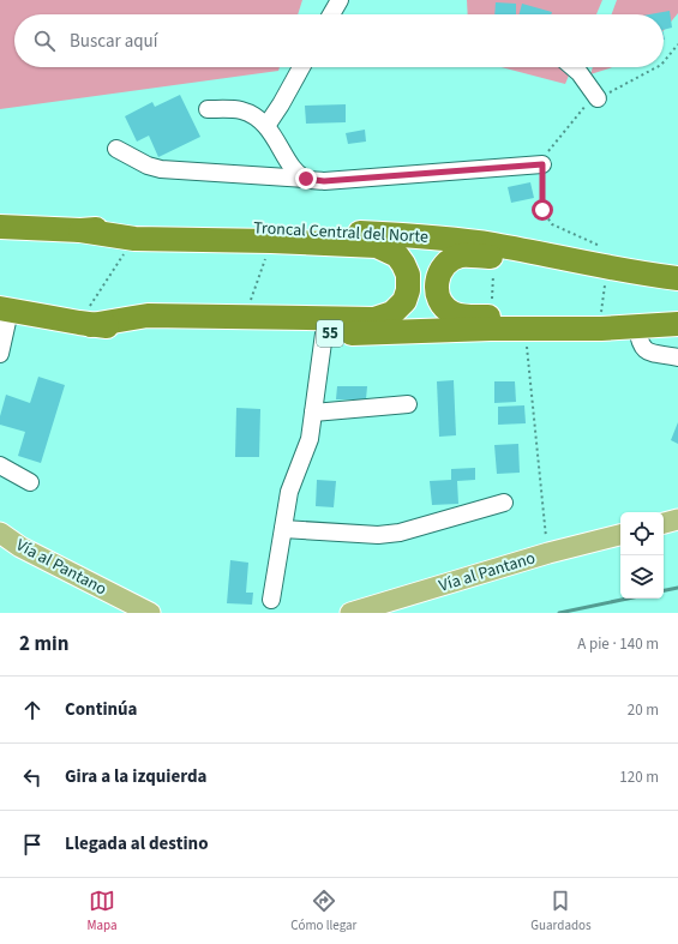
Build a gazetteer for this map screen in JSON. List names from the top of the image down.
{
  "streets": {
    "highway": ["Troncal Central del Norte", "55"],
    "main road": ["Vía al Pantano"]
  },
  "page": {
    "search": "Buscar aquí",
    "heading": ["2 min", "A pie · 140 m"],
    "list": [
      ["Continúa", "20 m"],
      ["Gira a la izquierda", "120 m"],
      "Llegada al destino"
    ],
    "nav": ["Mapa", "Cómo llegar", "Guardados"]
  }
}
